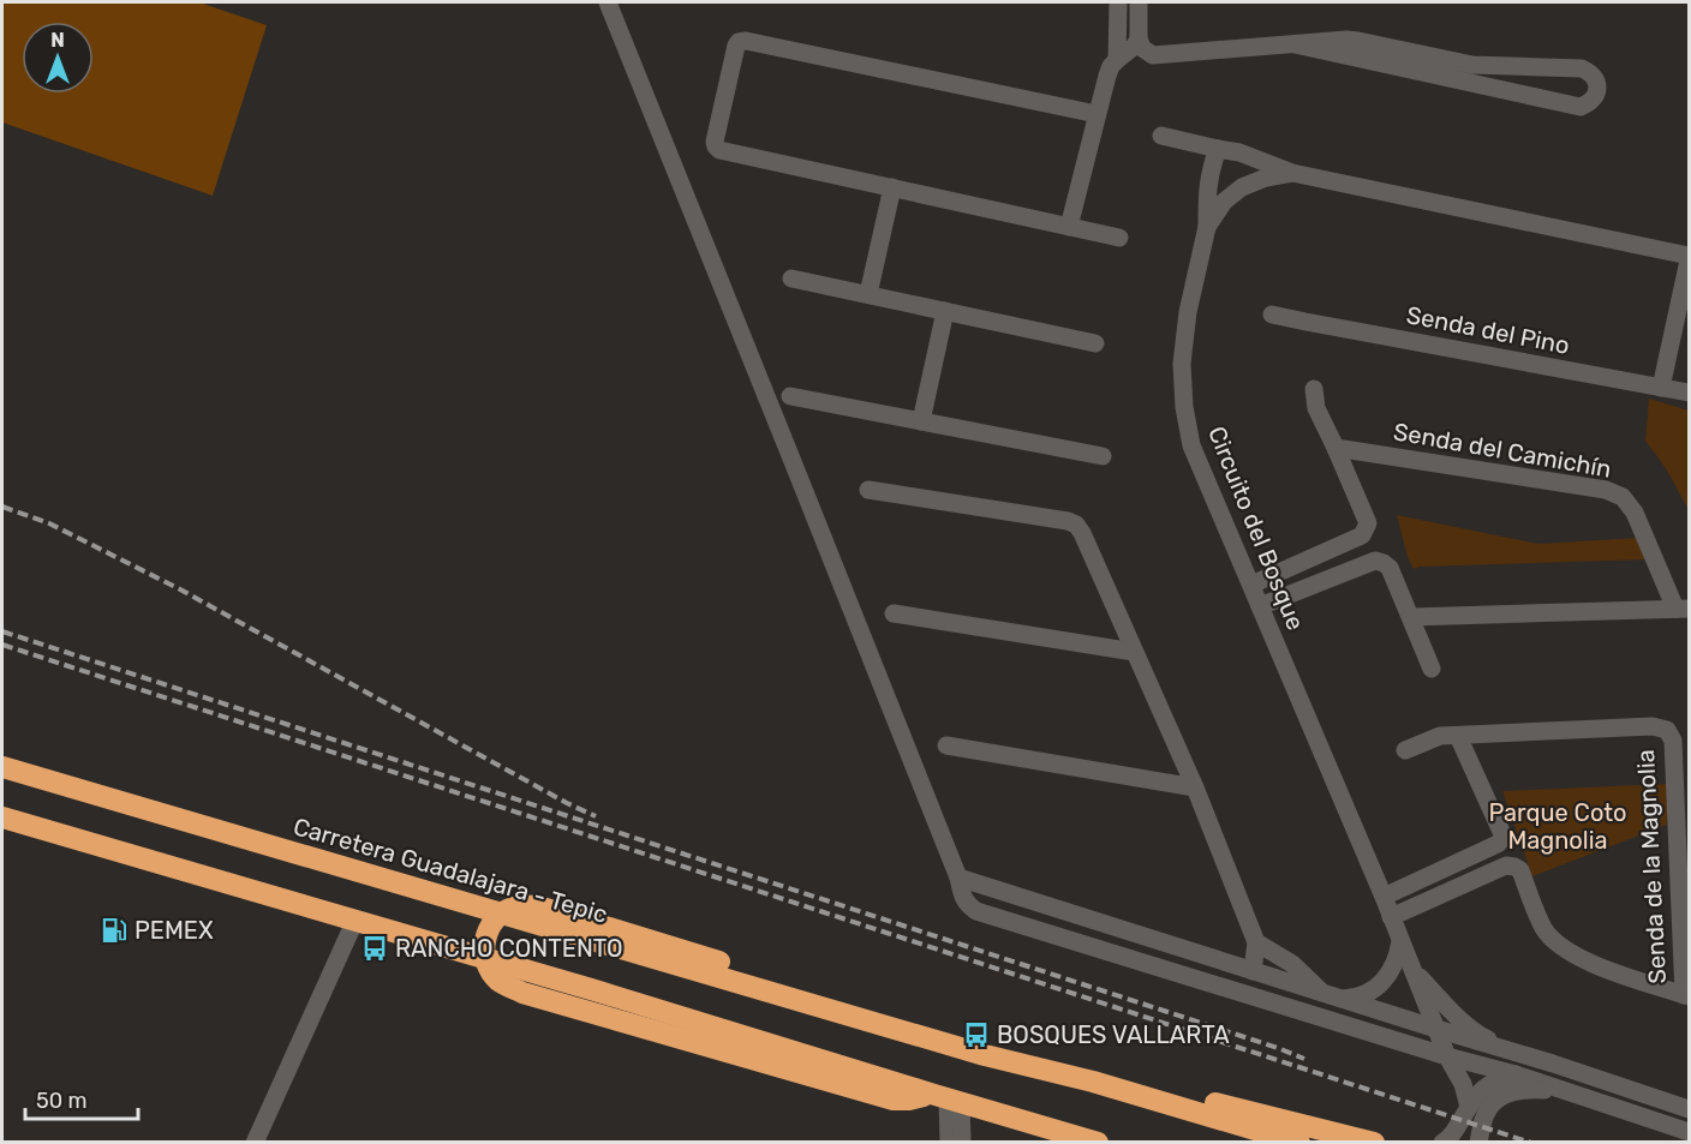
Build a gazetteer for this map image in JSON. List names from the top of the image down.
{
  "streets": {
    "highway": ["Carretera Guadalajara - Tepic"],
    "street": [
      "Senda del Pino",
      "Senda del Camichín",
      "Circuito del Bosque",
      "Senda de la Magnolia"
    ]
  },
  "crossings": [
    ["Circuito del Bosque", "Senda de la Magnolia"]
  ],
  "parks": ["Parque Coto Magnolia"],
  "places": {
    "fuel station": ["PEMEX"],
    "bus stop": ["RANCHO CONTENTO", "BOSQUES VALLARTA"]
  },
  "scale_bar": "50 m",
  "north": "top"
}
